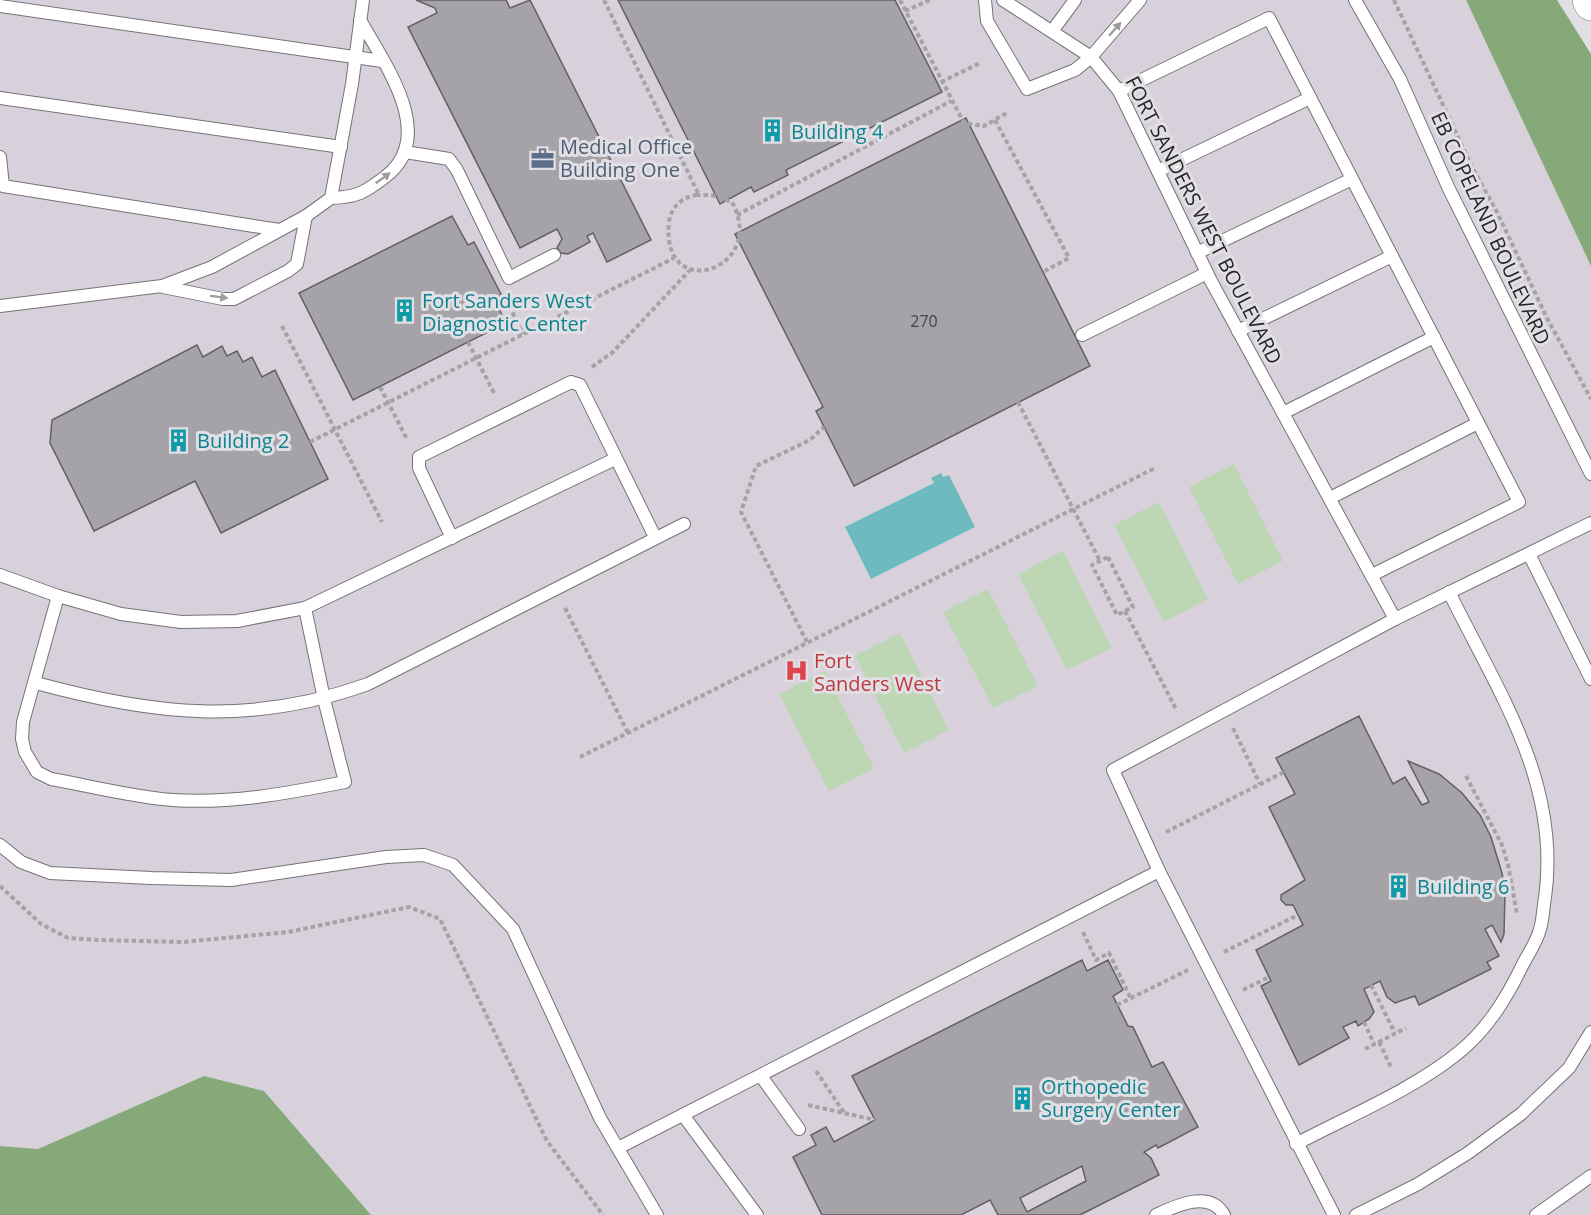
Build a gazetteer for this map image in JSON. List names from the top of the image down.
{
  "streets": {
    "lane": ["FORT SANDERS WEST BOULEVARD", "EB COPELAND BOULEVARD"]
  },
  "places": {
    "building": [
      "Building 4",
      "Fort Sanders West Diagnostic Center",
      "Building 2",
      "Building 6",
      "Orthopedic Surgery Center"
    ],
    "office": ["Medical Office Building One"],
    "hospital": ["Fort Sanders West"]
  },
  "house_numbers": ["270"]
}
